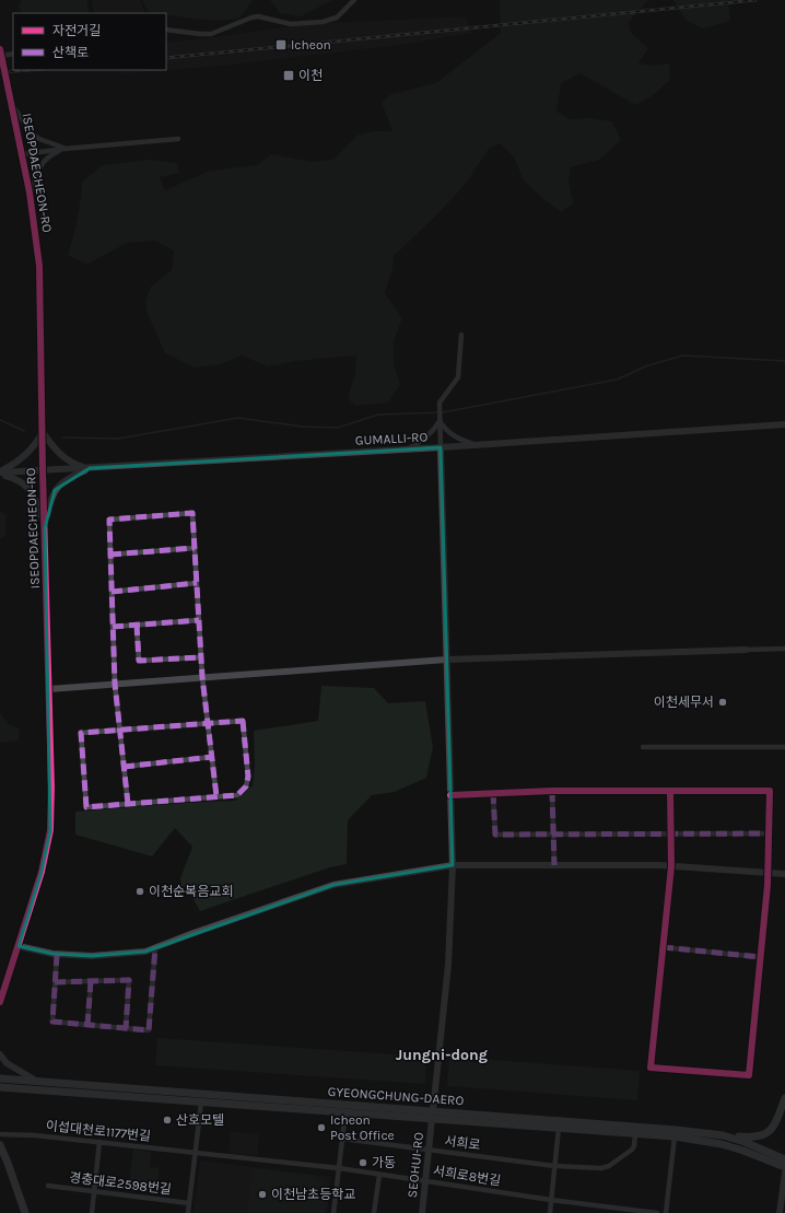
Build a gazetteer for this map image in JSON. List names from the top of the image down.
{
  "streets": {
    "main road": ["GYEONGCHUNG-DAERO"],
    "street": [
      "ISEOPDAECHEON-RO",
      "GUMALLI-RO",
      "이섭대천로1177번길",
      "서희로",
      "SEOHUI-RO",
      "서희로8번길",
      "경충대로2598번길"
    ]
  },
  "crossings": [
    ["ISEOPDAECHEON-RO", "GUMALLI-RO"],
    ["GYEONGCHUNG-DAERO", "서희로"],
    ["GYEONGCHUNG-DAERO", "SEOHUI-RO"],
    ["이섭대천로1177번길", "서희로8번길"],
    ["서희로", "SEOHUI-RO"],
    ["SEOHUI-RO", "서희로8번길"]
  ],
  "districts": ["Jungni-dong"],
  "places": {
    "transit": ["Icheon", "이천"],
    "other": [
      "이천세무서",
      "이천순복음교회",
      "산호모텔",
      "Icheon Post Office",
      "가동",
      "이천남초등학교"
    ]
  },
  "legend": ["자전거길", "산책로"]
}
